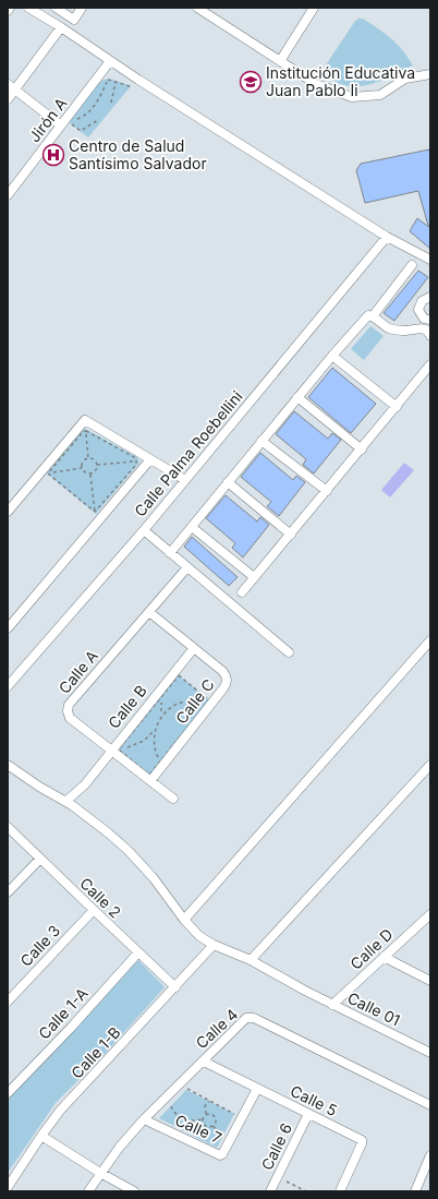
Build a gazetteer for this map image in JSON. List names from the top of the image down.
{
  "streets": {
    "street": [
      "Jirón A",
      "Calle Palma Roebellini",
      "Calle A",
      "Calle C",
      "Calle B",
      "Calle 2",
      "Calle 3",
      "Calle D",
      "Calle 01",
      "Calle 1-A",
      "Calle 4",
      "Calle 1-B",
      "Calle 5",
      "Calle 7",
      "Calle 6"
    ]
  },
  "crossings": [
    ["Calle A", "Calle C"],
    ["Calle A", "Calle B"],
    ["Calle C", "Calle B"],
    ["Calle B", "Calle 01"],
    ["Calle 2", "Calle 3"],
    ["Calle 2", "Calle 1-A"],
    ["Calle 2", "Calle 1-B"],
    ["Calle D", "Calle 01"],
    ["Calle 01", "Calle 1-B"],
    ["Calle 4", "Calle 5"],
    ["Calle 4", "Calle 7"],
    ["Calle 5", "Calle 7"],
    ["Calle 5", "Calle 6"]
  ],
  "places": {
    "school or university": ["Institución Educativa Juan Pablo Ii"],
    "hospital": ["Centro de Salud Santísimo Salvador"]
  }
}
